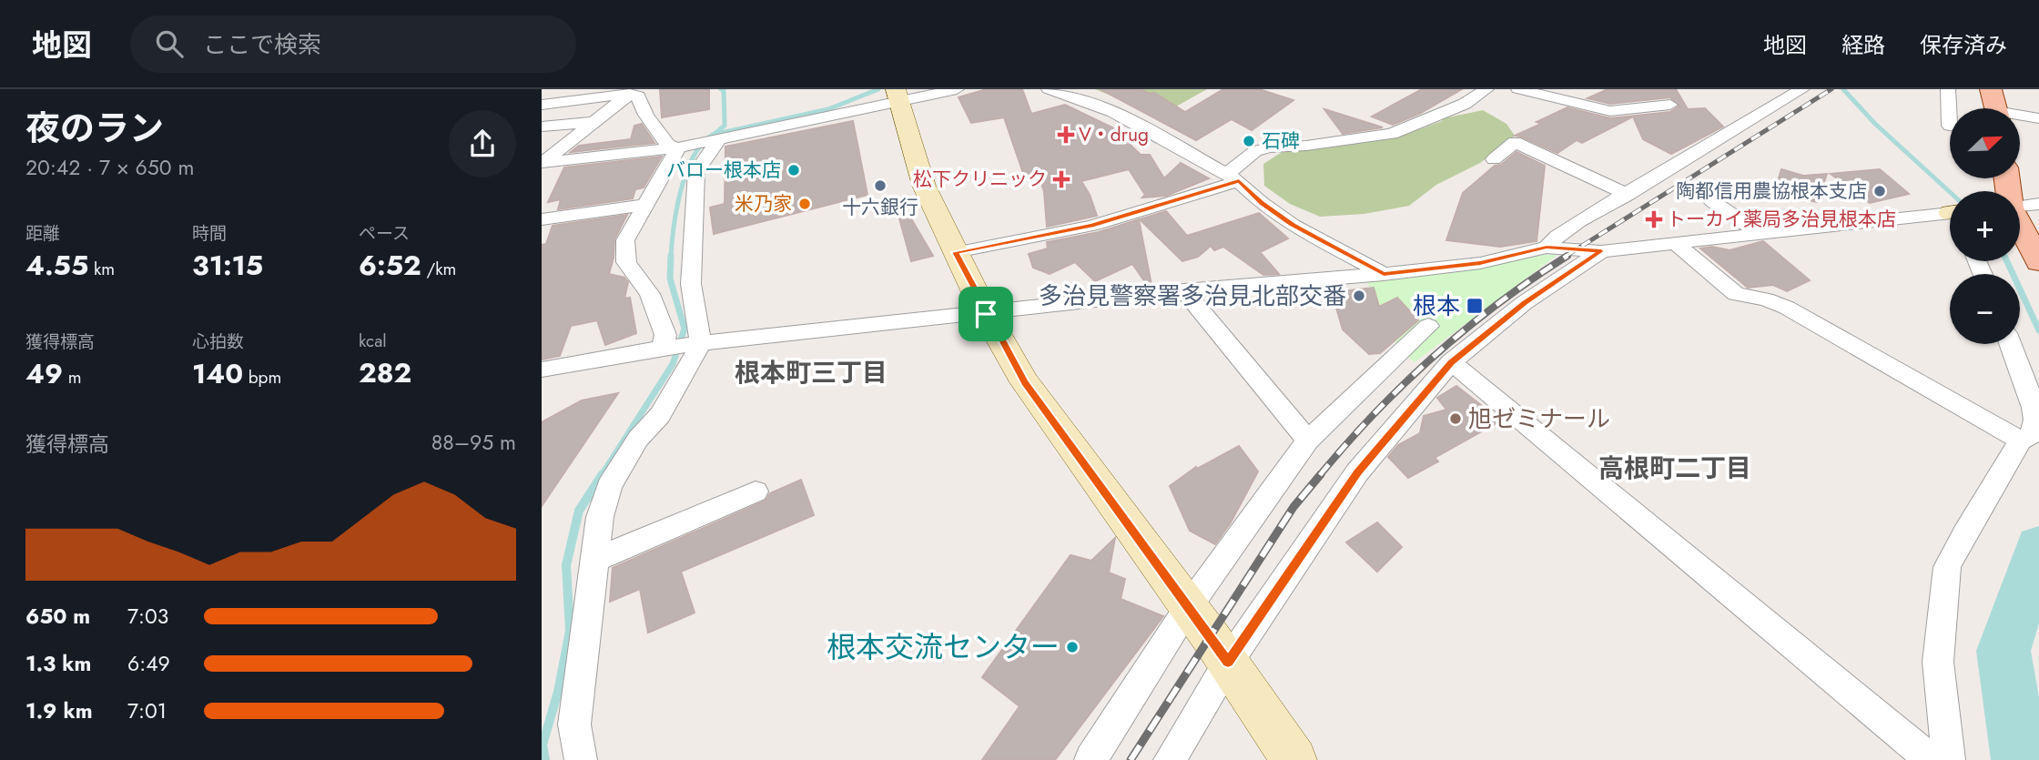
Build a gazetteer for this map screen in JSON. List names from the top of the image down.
{
  "districts": ["根本町三丁目", "高根町二丁目"],
  "places": {
    "health": ["V・drug", "松下クリニック", "トーカイ薬局多治見根本店"],
    "other": [
      "石碑",
      "バロー根本店",
      "十六銀行",
      "陶都信用農協根本支店",
      "米乃家",
      "多治見警察署多治見北部交番",
      "旭ゼミナール",
      "根本交流センター"
    ],
    "transit": ["根本"]
  },
  "north": "top right",
  "page": {
    "header": "地図",
    "search": "ここで検索",
    "nav": ["地図", "経路", "保存済み"],
    "heading": ["夜のラン", "20:42 · 7 × 650 m"],
    "map_buttons": ["+", "−"],
    "stats": [
      ["距離", "4.55 km"],
      ["時間", "31:15"],
      ["ペース", "6:52 /km"],
      ["獲得標高", "49 m"],
      ["心拍数", "140 bpm"],
      ["kcal", "282"]
    ],
    "chart": ["獲得標高", "88–95 m"],
    "list": [
      {
        "name": "650 m",
        "note": "7:03"
      },
      {
        "name": "1.3 km",
        "note": "6:49"
      },
      {
        "name": "1.9 km",
        "note": "7:01"
      }
    ]
  }
}
